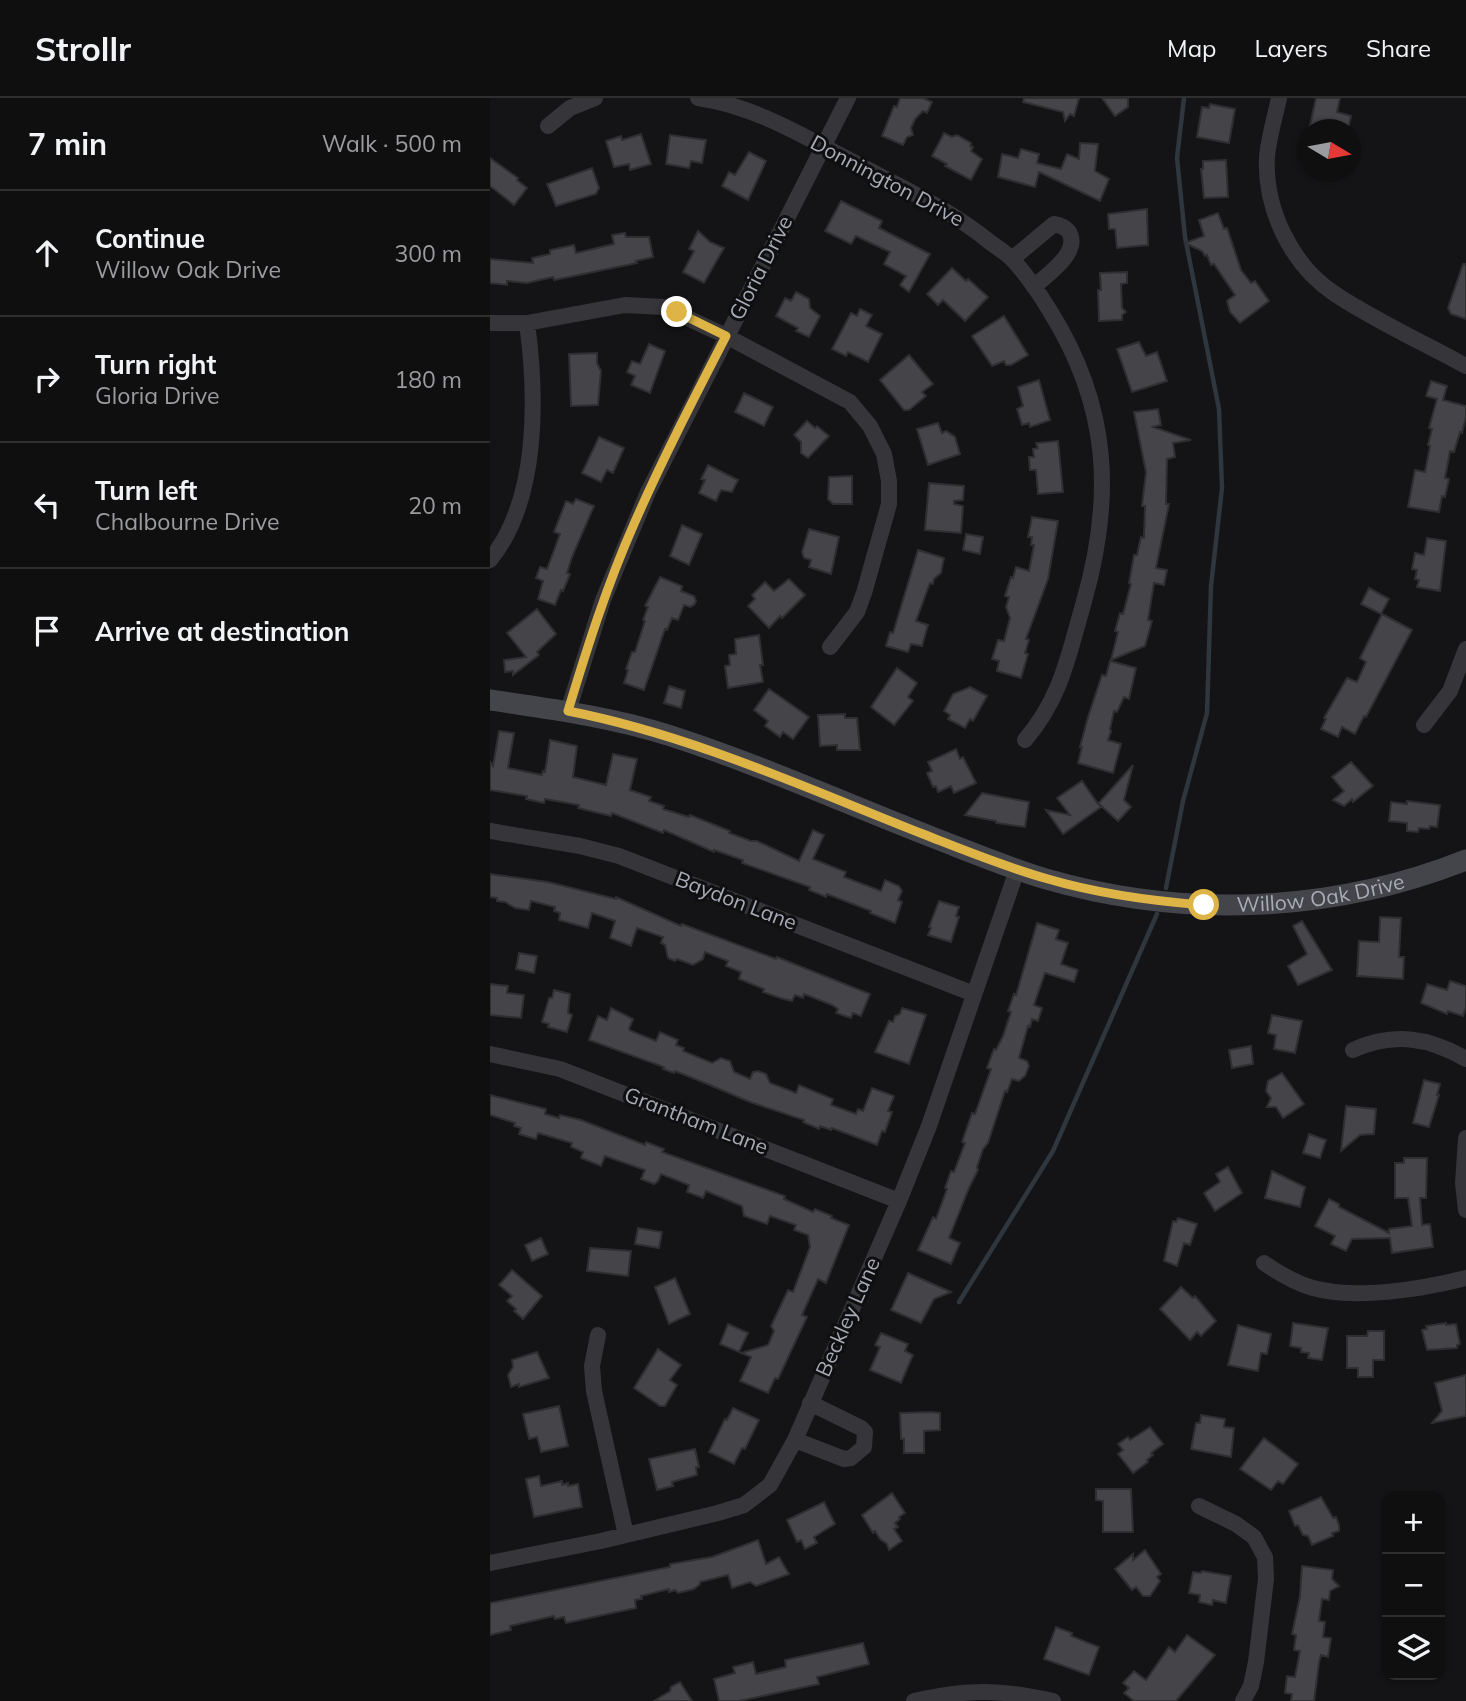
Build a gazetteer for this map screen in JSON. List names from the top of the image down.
{
  "streets": {
    "street": [
      "Donnington Drive",
      "Gloria Drive",
      "Willow Oak Drive",
      "Baydon Lane",
      "Grantham Lane",
      "Beckley Lane"
    ]
  },
  "crossings": [
    ["Donnington Drive", "Gloria Drive"],
    ["Gloria Drive", "Willow Oak Drive"],
    ["Willow Oak Drive", "Beckley Lane"],
    ["Baydon Lane", "Beckley Lane"],
    ["Grantham Lane", "Beckley Lane"]
  ],
  "north": "right",
  "page": {
    "header": "Strollr",
    "nav": ["Map", "Layers", "Share"],
    "heading": ["7 min", "Walk · 500 m"],
    "list": [
      ["Continue", "Willow Oak Drive", "300 m"],
      ["Turn right", "Gloria Drive", "180 m"],
      ["Turn left", "Chalbourne Drive", "20 m"],
      "Arrive at destination"
    ],
    "map_buttons": ["+", "−"]
  }
}
